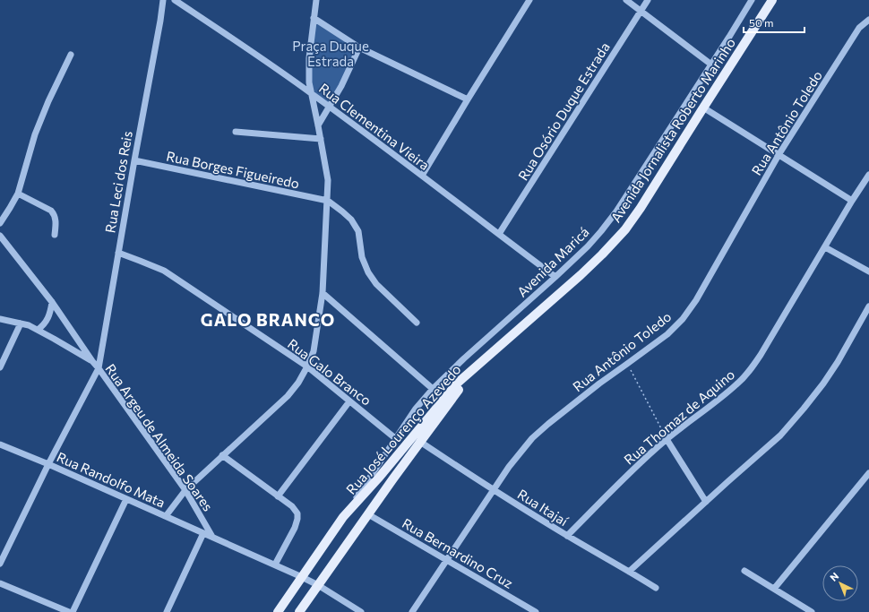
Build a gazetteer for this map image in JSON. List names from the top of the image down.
{
  "streets": {
    "main road": ["Avenida Jornalista Roberto Marinho", "Rua José Lourenço Azevedo"],
    "street": [
      "Rua Osório Duque Estrada",
      "Rua Antônio Toledo",
      "Rua Clementina Vieira",
      "Rua Borges Figueiredo",
      "Rua Leci dos Reis",
      "Avenida Maricá",
      "Rua Galo Branco",
      "Rua Thomaz de Aquino",
      "Rua Argeu de Almeida Soares",
      "Rua Randolfo Mata",
      "Rua Itajaí",
      "Rua Bernardino Cruz"
    ]
  },
  "crossings": [
    ["Rua Osório Duque Estrada", "Rua Clementina Vieira"],
    ["Rua Antônio Toledo", "Rua Itajaí"],
    ["Rua Antônio Toledo", "Rua Bernardino Cruz"],
    ["Rua Clementina Vieira", "Avenida Maricá"],
    ["Avenida Jornalista Roberto Marinho", "Rua José Lourenço Azevedo"],
    ["Rua Borges Figueiredo", "Rua Leci dos Reis"],
    ["Rua Leci dos Reis", "Rua Galo Branco"],
    ["Rua Leci dos Reis", "Rua Argeu de Almeida Soares"],
    ["Rua Leci dos Reis", "Rua Randolfo Mata"],
    ["Avenida Maricá", "Rua Galo Branco"],
    ["Avenida Maricá", "Rua José Lourenço Azevedo"],
    ["Rua Thomaz de Aquino", "Rua Itajaí"],
    ["Rua José Lourenço Azevedo", "Rua Itajaí"],
    ["Rua José Lourenço Azevedo", "Rua Bernardino Cruz"],
    ["Rua Argeu de Almeida Soares", "Rua Randolfo Mata"]
  ],
  "districts": ["GALO BRANCO"],
  "parks": ["Praça Duque Estrada"],
  "scale_bar": "50 m",
  "north": "top left"
}
